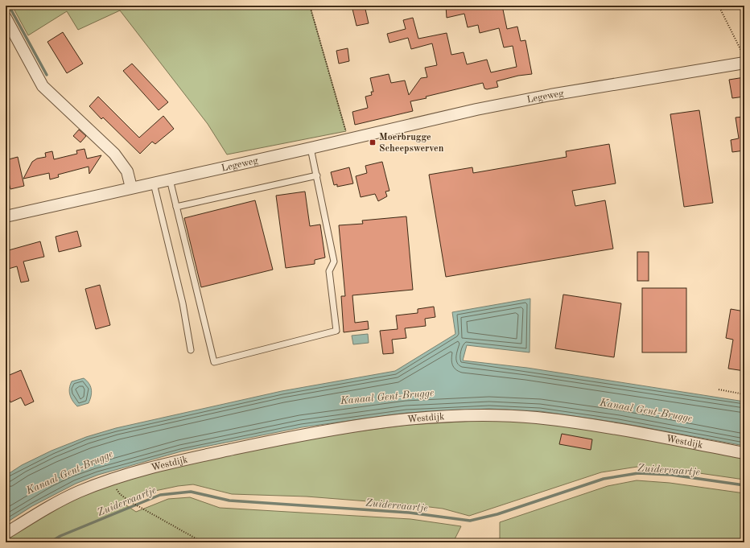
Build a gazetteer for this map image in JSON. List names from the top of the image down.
{
  "streets": {
    "street": ["Legeweg", "Westdijk"]
  },
  "water": ["Kanaal Gent-Brugge", "Zuidervaartje"],
  "places": {
    "transit": ["Moerbrugge Scheepswerven"]
  }
}
